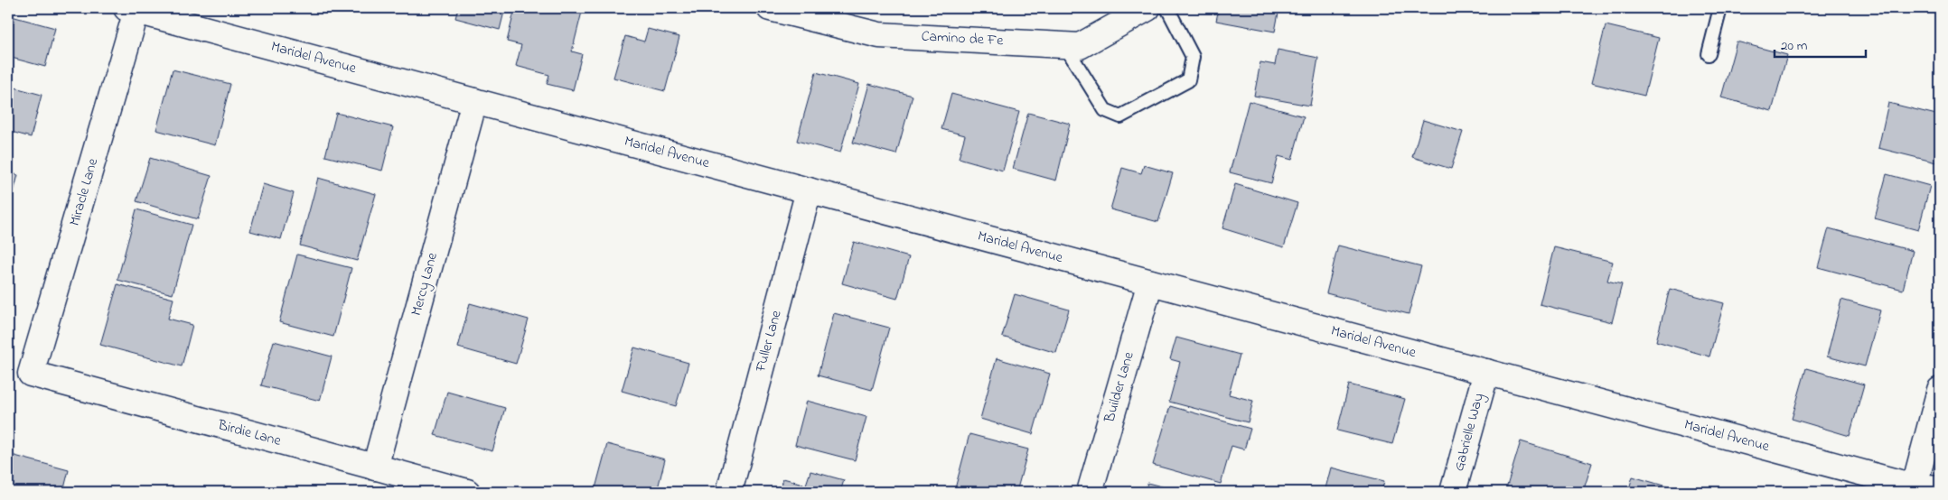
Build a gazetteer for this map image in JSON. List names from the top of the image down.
{
  "streets": {
    "street": [
      "Camino de Fe",
      "Maridel Avenue",
      "Miracle Lane",
      "Mercy Lane",
      "Fuller Lane",
      "Builder Lane",
      "Gabrielle Way",
      "Birdie Lane"
    ]
  },
  "crossings": [
    ["Maridel Avenue", "Miracle Lane"],
    ["Maridel Avenue", "Mercy Lane"],
    ["Maridel Avenue", "Fuller Lane"],
    ["Maridel Avenue", "Builder Lane"],
    ["Maridel Avenue", "Gabrielle Way"],
    ["Miracle Lane", "Birdie Lane"],
    ["Mercy Lane", "Birdie Lane"]
  ],
  "scale_bar": "20 m"
}
